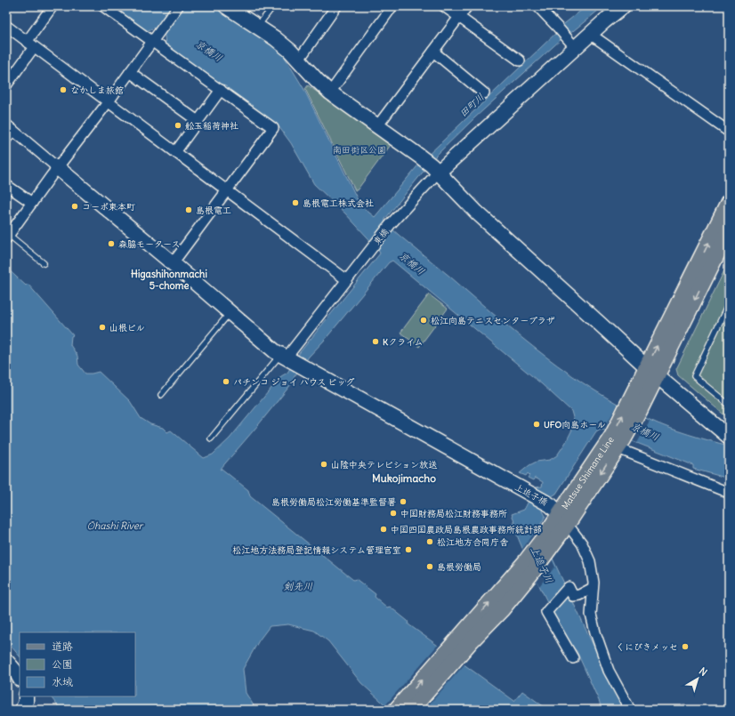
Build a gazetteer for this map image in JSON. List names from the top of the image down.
{
  "streets": {
    "main road": ["Matsue Shimane Line"],
    "street": ["東橋", "上追子橋"]
  },
  "crossings": [
    ["東橋", "上追子橋"],
    ["Matsue Shimane Line", "上追子橋"]
  ],
  "districts": ["Higashihonmachi 5-chome", "Mukojimacho"],
  "water": [
    "京橋川",
    "田町川",
    "Ōhashi River",
    "上追子川",
    "剣先川"
  ],
  "parks": ["南田街区公園"],
  "places": [
    "なかしま旅館",
    "舩玉稲荷神社",
    "島根電工株式会社",
    "コーポ東本町",
    "島根電工",
    "森脇モータース",
    "松江向島テニスセンタープラザ",
    "山根ビル",
    "Kクライム",
    "パチンコ ジョイ ハウス ビッグ",
    "UFO向島ホール",
    "山陰中央テレビション放送",
    "島根労働局松江労働基準監督署",
    "中国財務局松江財務事務所",
    "中国四国農政局島根農政事務所統計部",
    "松江地方合同庁舎",
    "松江地方法務局登記情報システム管理官室",
    "島根労働局",
    "くにびきメッセ"
  ],
  "legend": ["道路", "公園", "水域"],
  "north": "top right"
}
